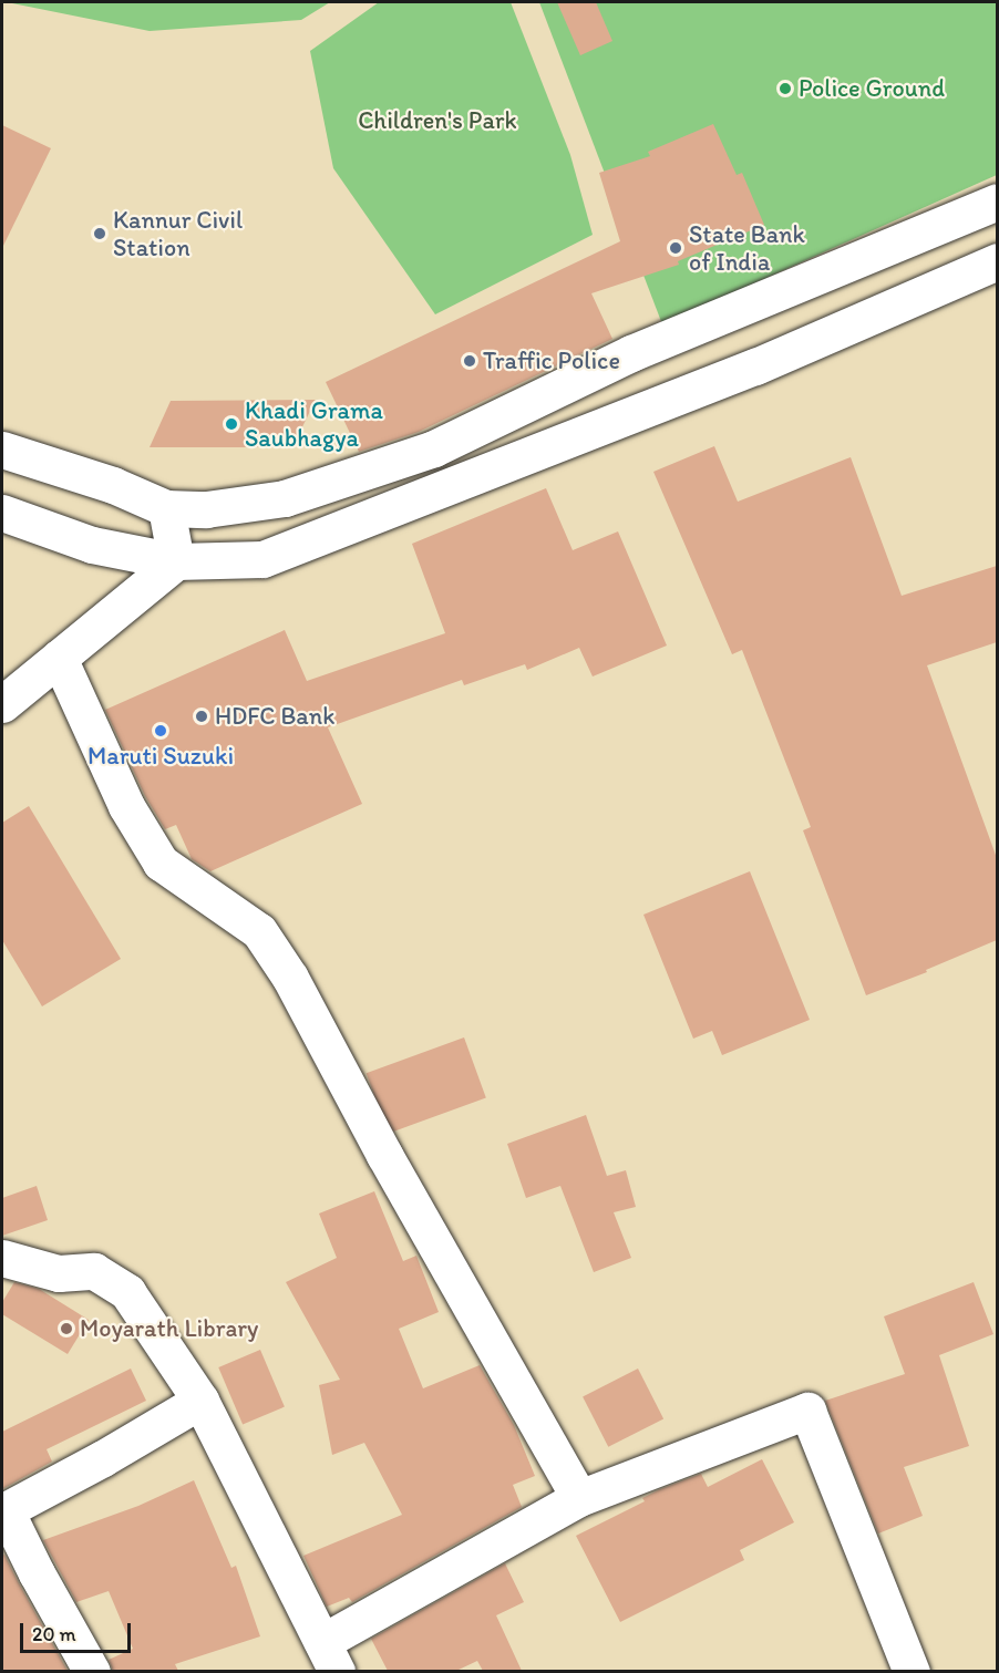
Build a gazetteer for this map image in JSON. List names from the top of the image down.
{
  "parks": ["Children's Park"],
  "places": [
    "Police Ground",
    "Kannur Civil Station",
    "State Bank of India",
    "Traffic Police",
    "Khadi Grama Saubhagya",
    "HDFC Bank",
    "Maruti Suzuki",
    "Moyarath Library"
  ],
  "scale_bar": "20 m"
}
